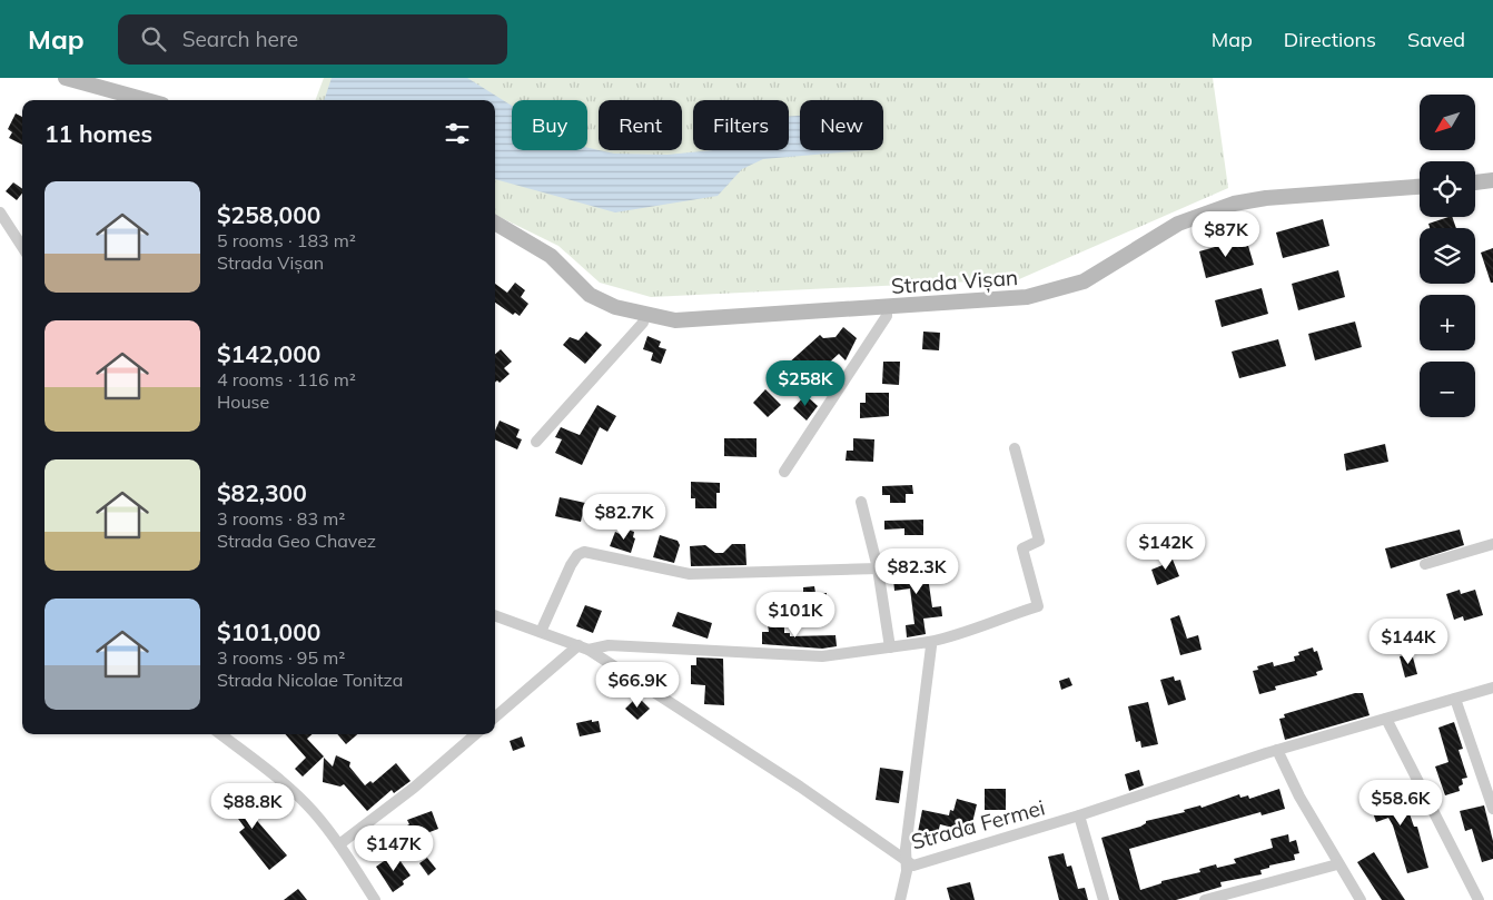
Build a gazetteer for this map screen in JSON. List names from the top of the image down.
{
  "streets": {
    "street": ["Strada Vișan", "Strada Fermei"]
  },
  "north": "bottom left",
  "page": {
    "header": "Map",
    "search": "Search here",
    "nav": ["Map", "Directions", "Saved"],
    "map_buttons": ["+", "−"],
    "chip": [
      "Buy",
      "Rent",
      "Filters",
      "New"
    ],
    "heading": "11 homes",
    "list": [
      {
        "name": "$258,000",
        "note": "5 rooms · 183 m² · Strada Vișan"
      },
      {
        "name": "$142,000",
        "note": "4 rooms · 116 m² · House"
      },
      {
        "name": "$82,300",
        "note": "3 rooms · 83 m² · Strada Geo Chavez"
      },
      {
        "name": "$101,000",
        "note": "3 rooms · 95 m² · Strada Nicolae Tonitza"
      }
    ],
    "price": [
      "$87K",
      "$258K",
      "$82.7K",
      "$142K",
      "$82.3K",
      "$101K",
      "$144K",
      "$66.9K",
      "$58.6K",
      "$88.8K",
      "$147K"
    ]
  }
}
